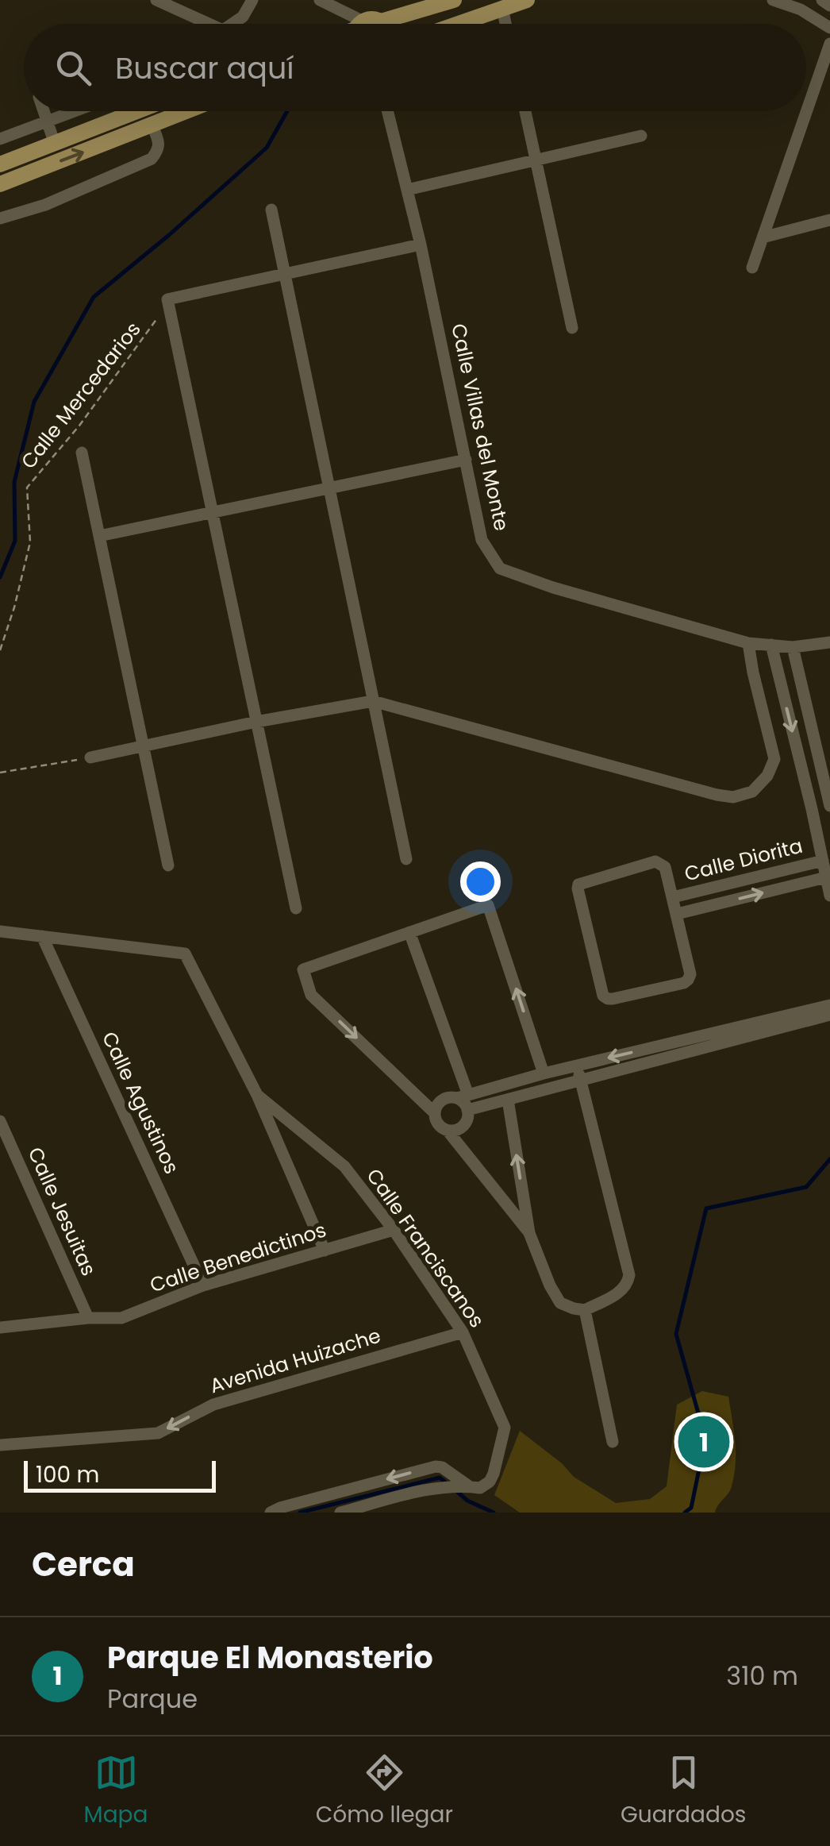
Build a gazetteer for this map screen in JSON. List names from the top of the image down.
{
  "streets": {
    "street": [
      "Calle Villas del Monte",
      "Calle Diorita",
      "Calle Agustinos",
      "Calle Jesuitas",
      "Calle Franciscanos",
      "Calle Benedictinos",
      "Avenida Huizache"
    ],
    "path": ["Calle Mercedarios"]
  },
  "crossings": [
    ["Calle Agustinos", "Calle Franciscanos"],
    ["Calle Agustinos", "Calle Benedictinos"],
    ["Calle Jesuitas", "Calle Benedictinos"],
    ["Calle Franciscanos", "Calle Benedictinos"],
    ["Calle Franciscanos", "Avenida Huizache"]
  ],
  "one_way": ["Avenida Huizache"],
  "scale_bar": "100 m",
  "page": {
    "search": "Buscar aquí",
    "pins": "1",
    "scale": "100 m",
    "heading": "Cerca",
    "list": [
      {
        "mark": "1",
        "name": "Parque El Monasterio",
        "note": "Parque",
        "value": "310 m"
      }
    ],
    "nav": ["Mapa", "Cómo llegar", "Guardados"]
  }
}
